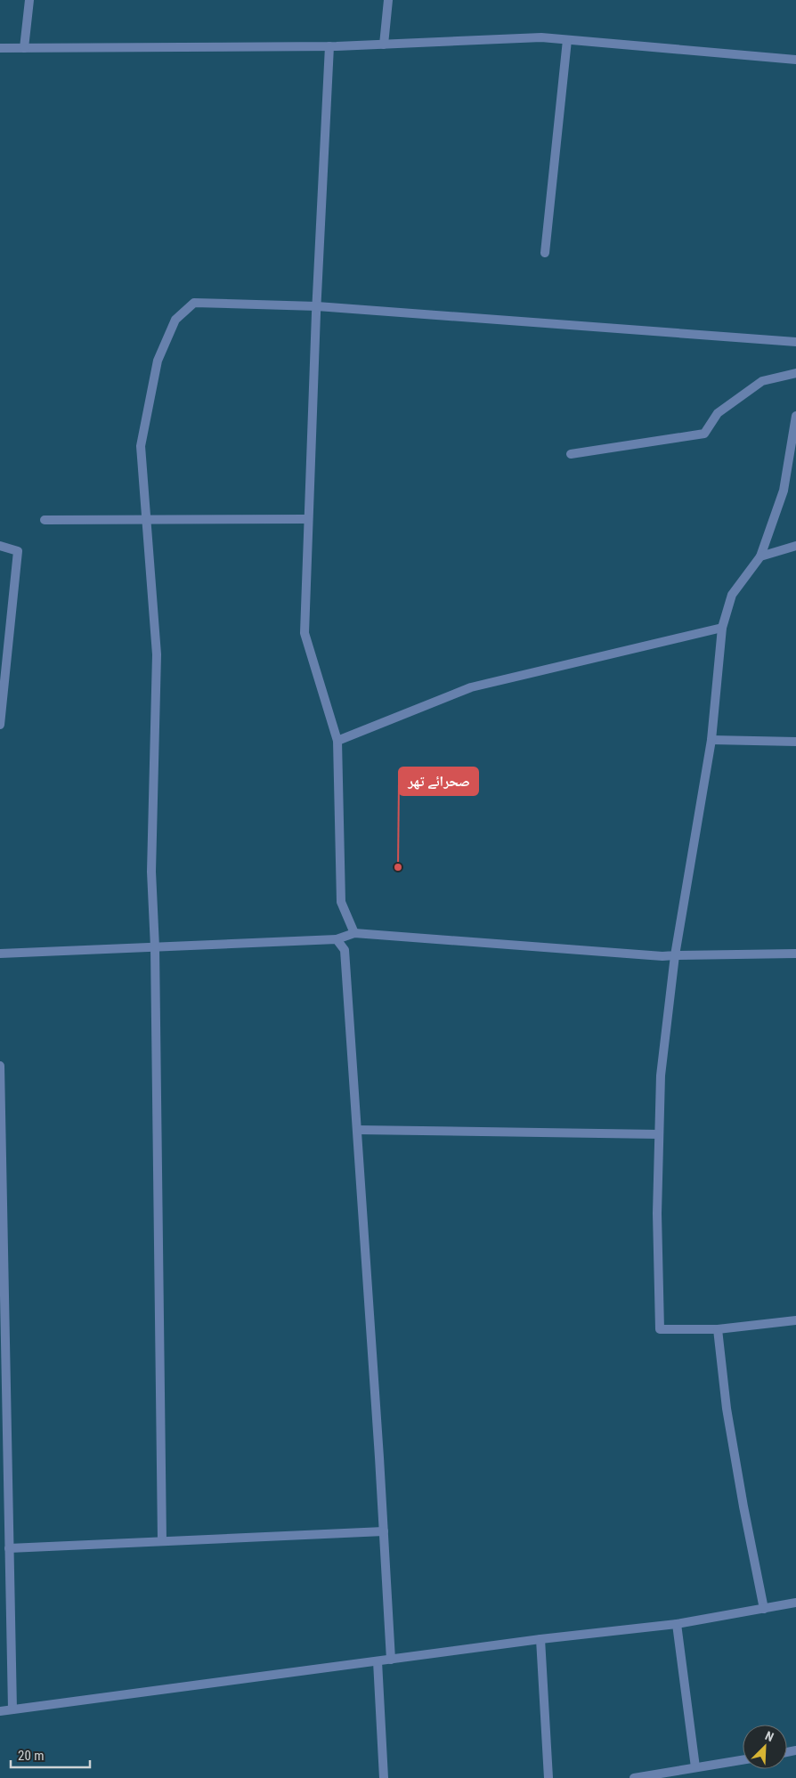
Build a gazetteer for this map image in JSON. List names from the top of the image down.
{
  "places": ["صحرائے تھر"],
  "scale_bar": "20 m",
  "north": "top right"
}
